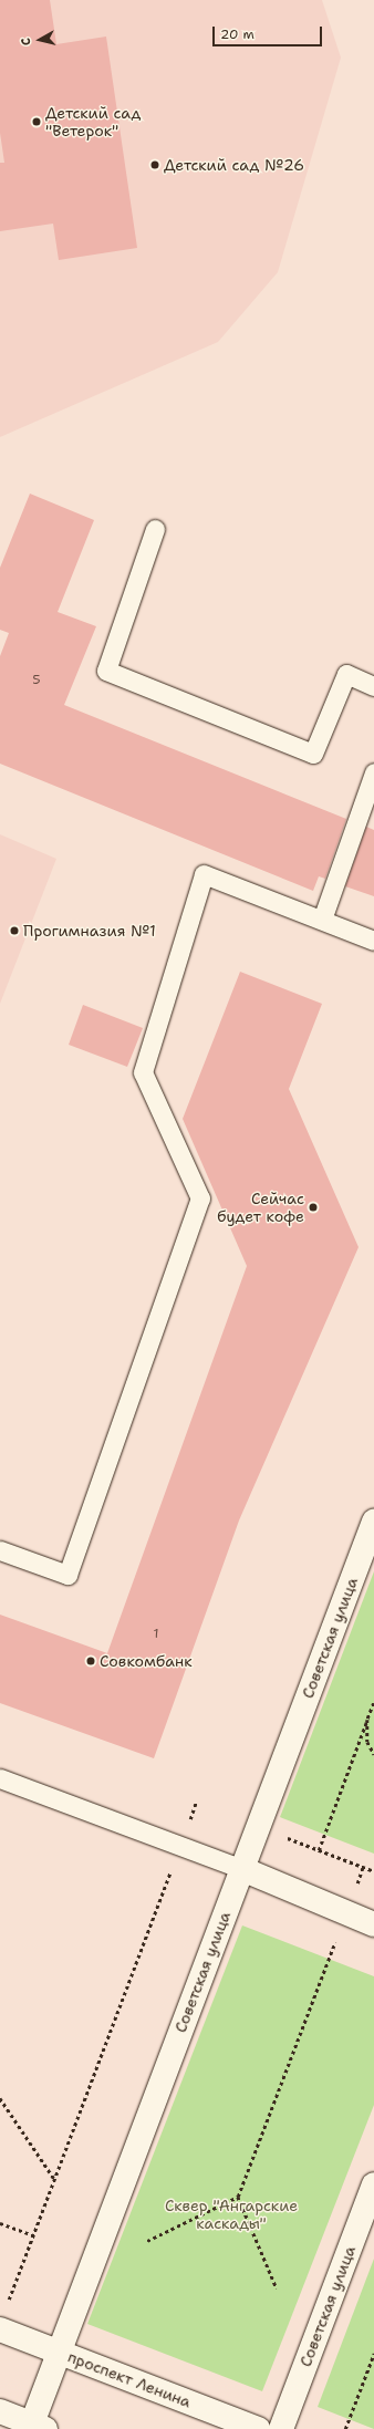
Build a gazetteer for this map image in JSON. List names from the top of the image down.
{
  "streets": {
    "street": ["Советская улица", "проспект Ленина"]
  },
  "crossings": [
    ["Советская улица", "проспект Ленина"]
  ],
  "parks": ["Сквер \"Ангарские каскады\""],
  "places": [
    "Детский сад \"Ветерок\"",
    "Детский сад №26",
    "Прогимназия №1",
    "Сейчас будет кофе",
    "Совкомбанк"
  ],
  "house_numbers": ["5", "1"],
  "scale_bar": "20 m",
  "north": "left"
}
